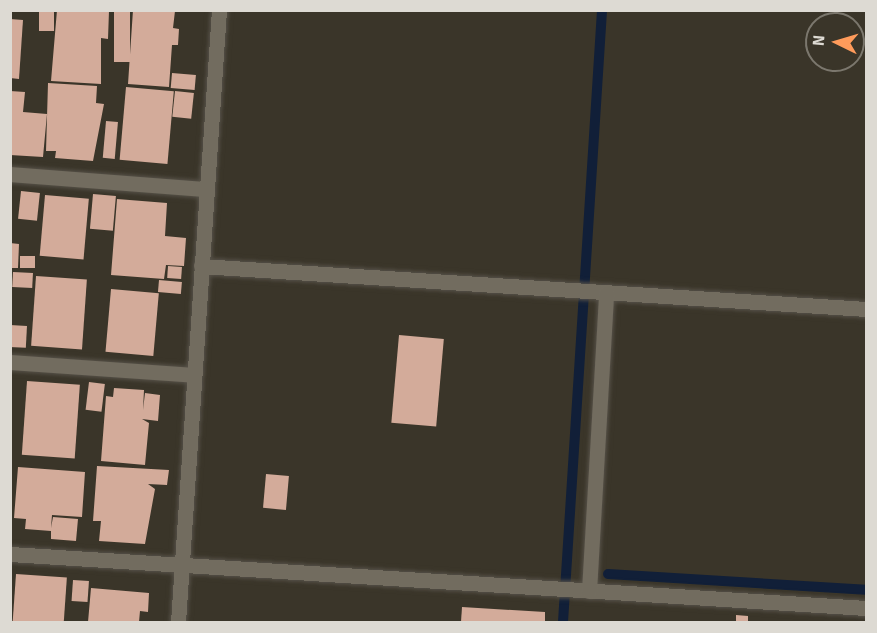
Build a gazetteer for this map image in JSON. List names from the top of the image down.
{
  "north": "left"
}
